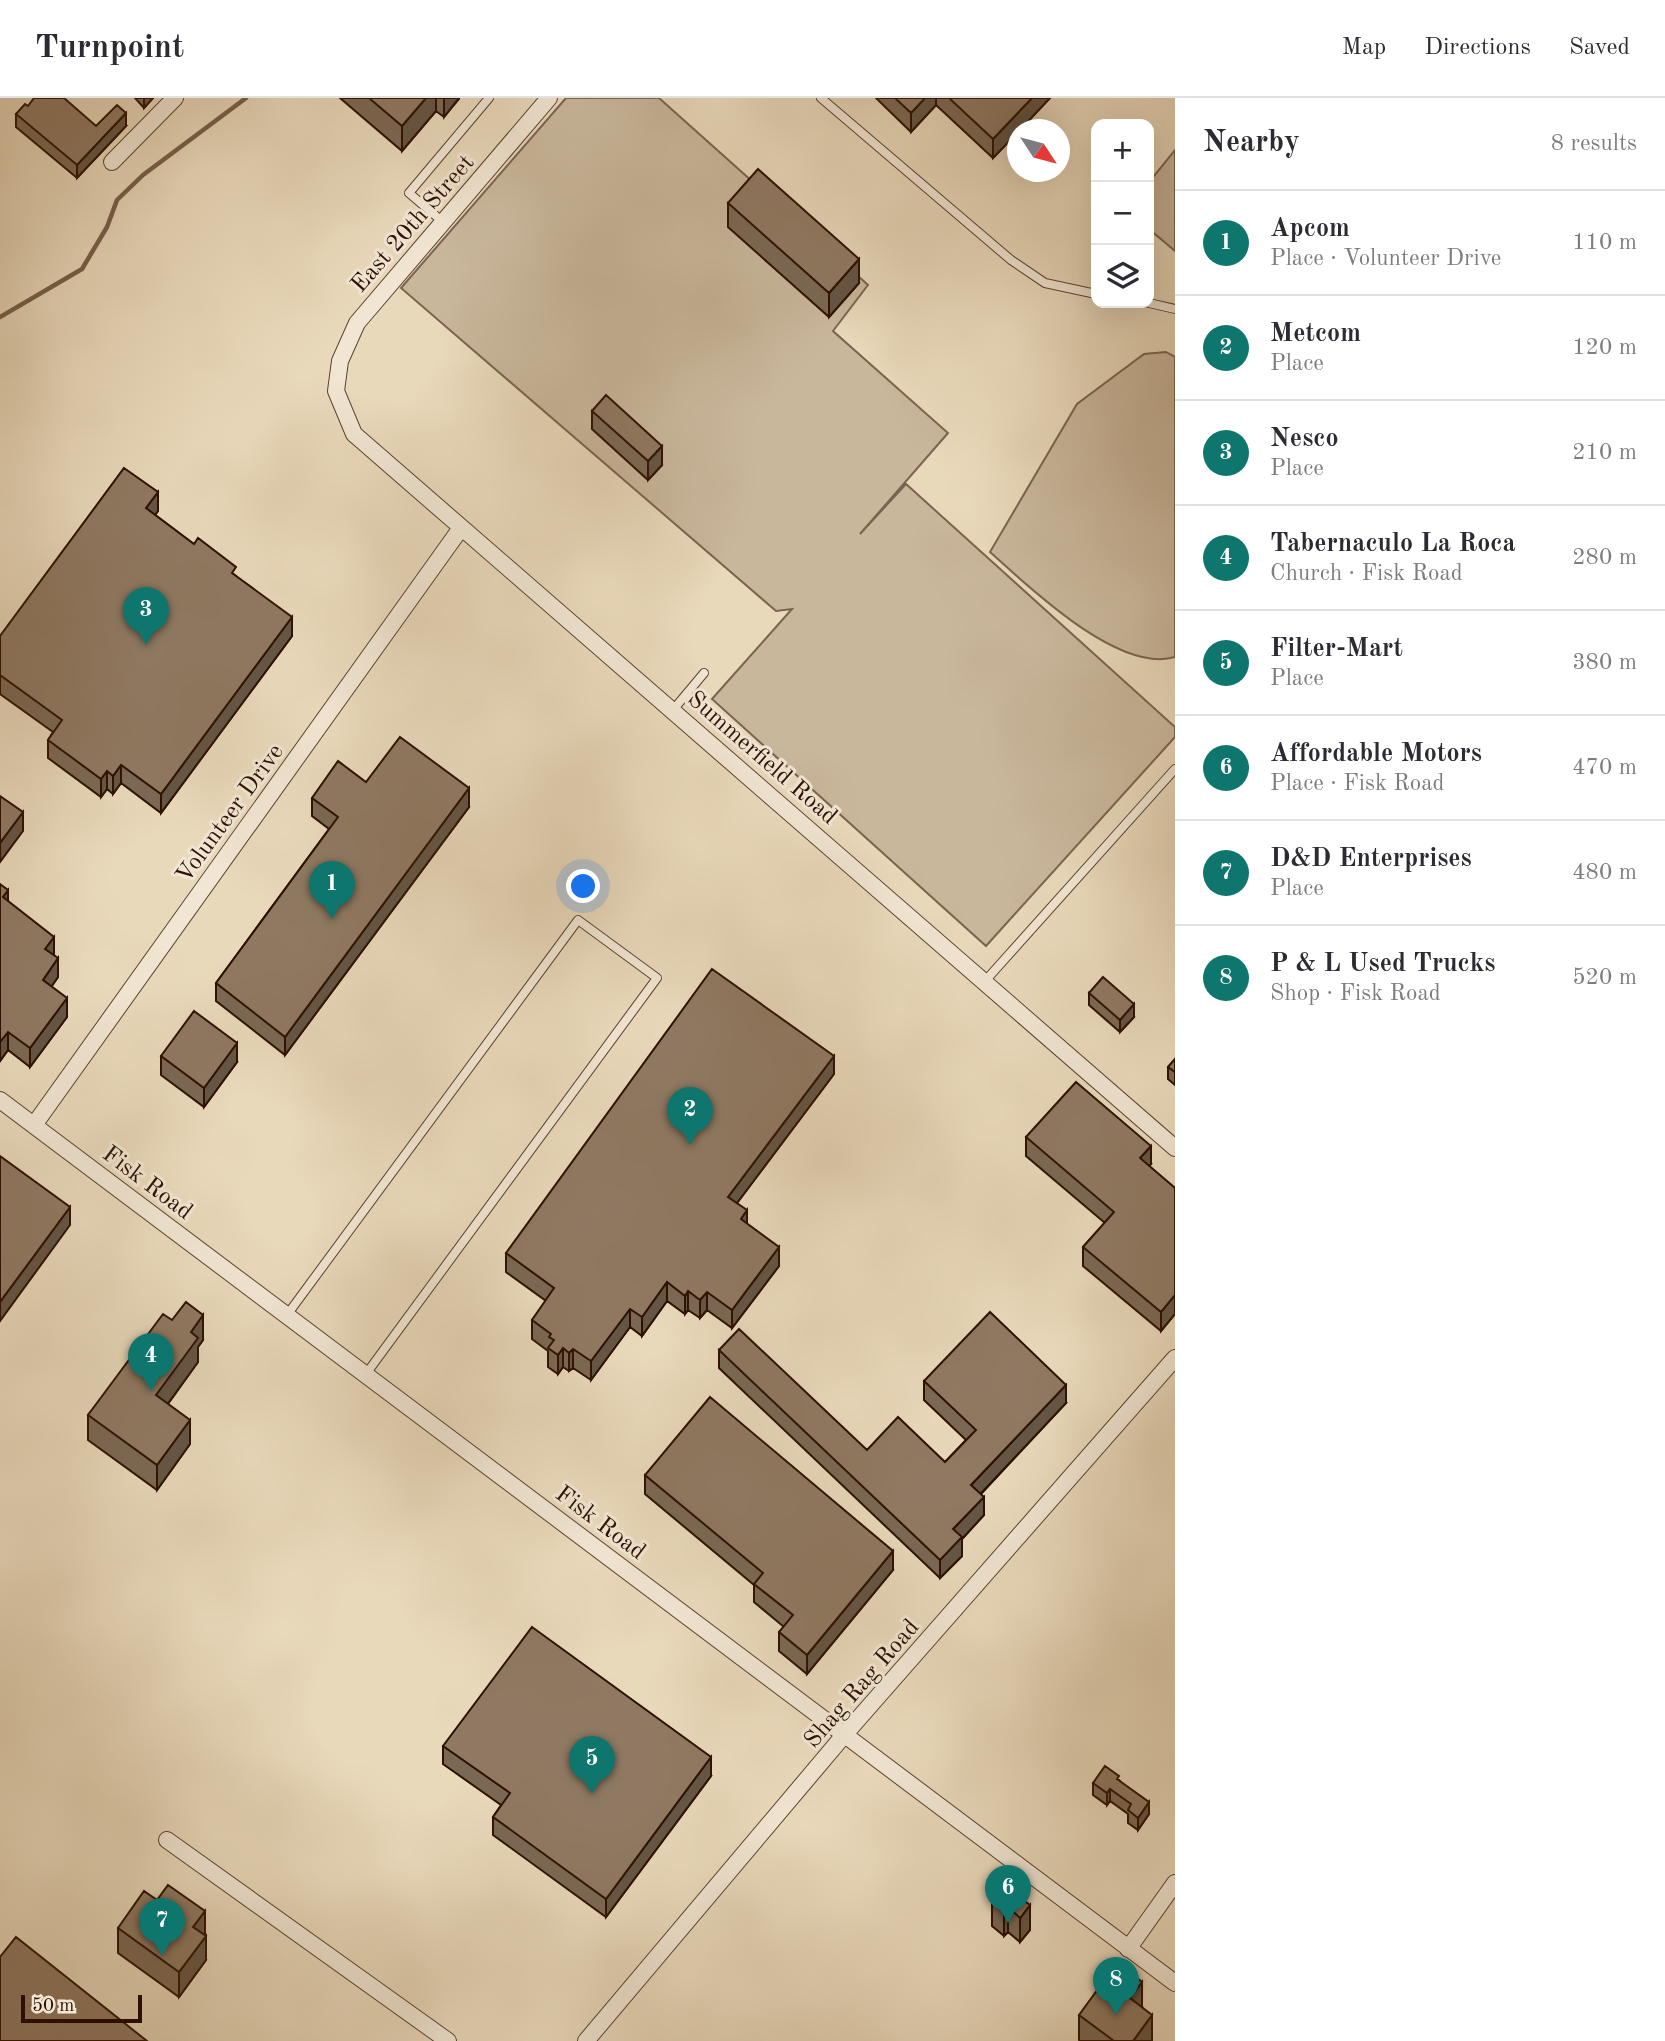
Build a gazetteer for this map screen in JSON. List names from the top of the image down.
{
  "streets": {
    "street": [
      "East 20th Street",
      "Summerfield Road",
      "Volunteer Drive",
      "Fisk Road",
      "Shag Rag Road"
    ]
  },
  "crossings": [
    ["East 20th Street", "Summerfield Road"],
    ["Summerfield Road", "Volunteer Drive"],
    ["Volunteer Drive", "Fisk Road"],
    ["Fisk Road", "Shag Rag Road"]
  ],
  "scale_bar": "50 m",
  "north": "bottom right",
  "page": {
    "header": "Turnpoint",
    "nav": ["Map", "Directions", "Saved"],
    "heading": ["Nearby", "8 results"],
    "map_buttons": ["+", "−"],
    "list": [
      {
        "mark": "1",
        "name": "Apcom",
        "note": "Place · Volunteer Drive",
        "value": "110 m"
      },
      {
        "mark": "2",
        "name": "Metcom",
        "note": "Place",
        "value": "120 m"
      },
      {
        "mark": "3",
        "name": "Nesco",
        "note": "Place",
        "value": "210 m"
      },
      {
        "mark": "4",
        "name": "Tabernaculo La Roca",
        "note": "Church · Fisk Road",
        "value": "280 m"
      },
      {
        "mark": "5",
        "name": "Filter-Mart",
        "note": "Place",
        "value": "380 m"
      },
      {
        "mark": "6",
        "name": "Affordable Motors",
        "note": "Place · Fisk Road",
        "value": "470 m"
      },
      {
        "mark": "7",
        "name": "D&D Enterprises",
        "note": "Place",
        "value": "480 m"
      },
      {
        "mark": "8",
        "name": "P & L Used Trucks",
        "note": "Shop · Fisk Road",
        "value": "520 m"
      }
    ],
    "pins": [
      "3",
      "1",
      "2",
      "4",
      "5",
      "6",
      "7",
      "8"
    ],
    "scale": "50 m"
  }
}
